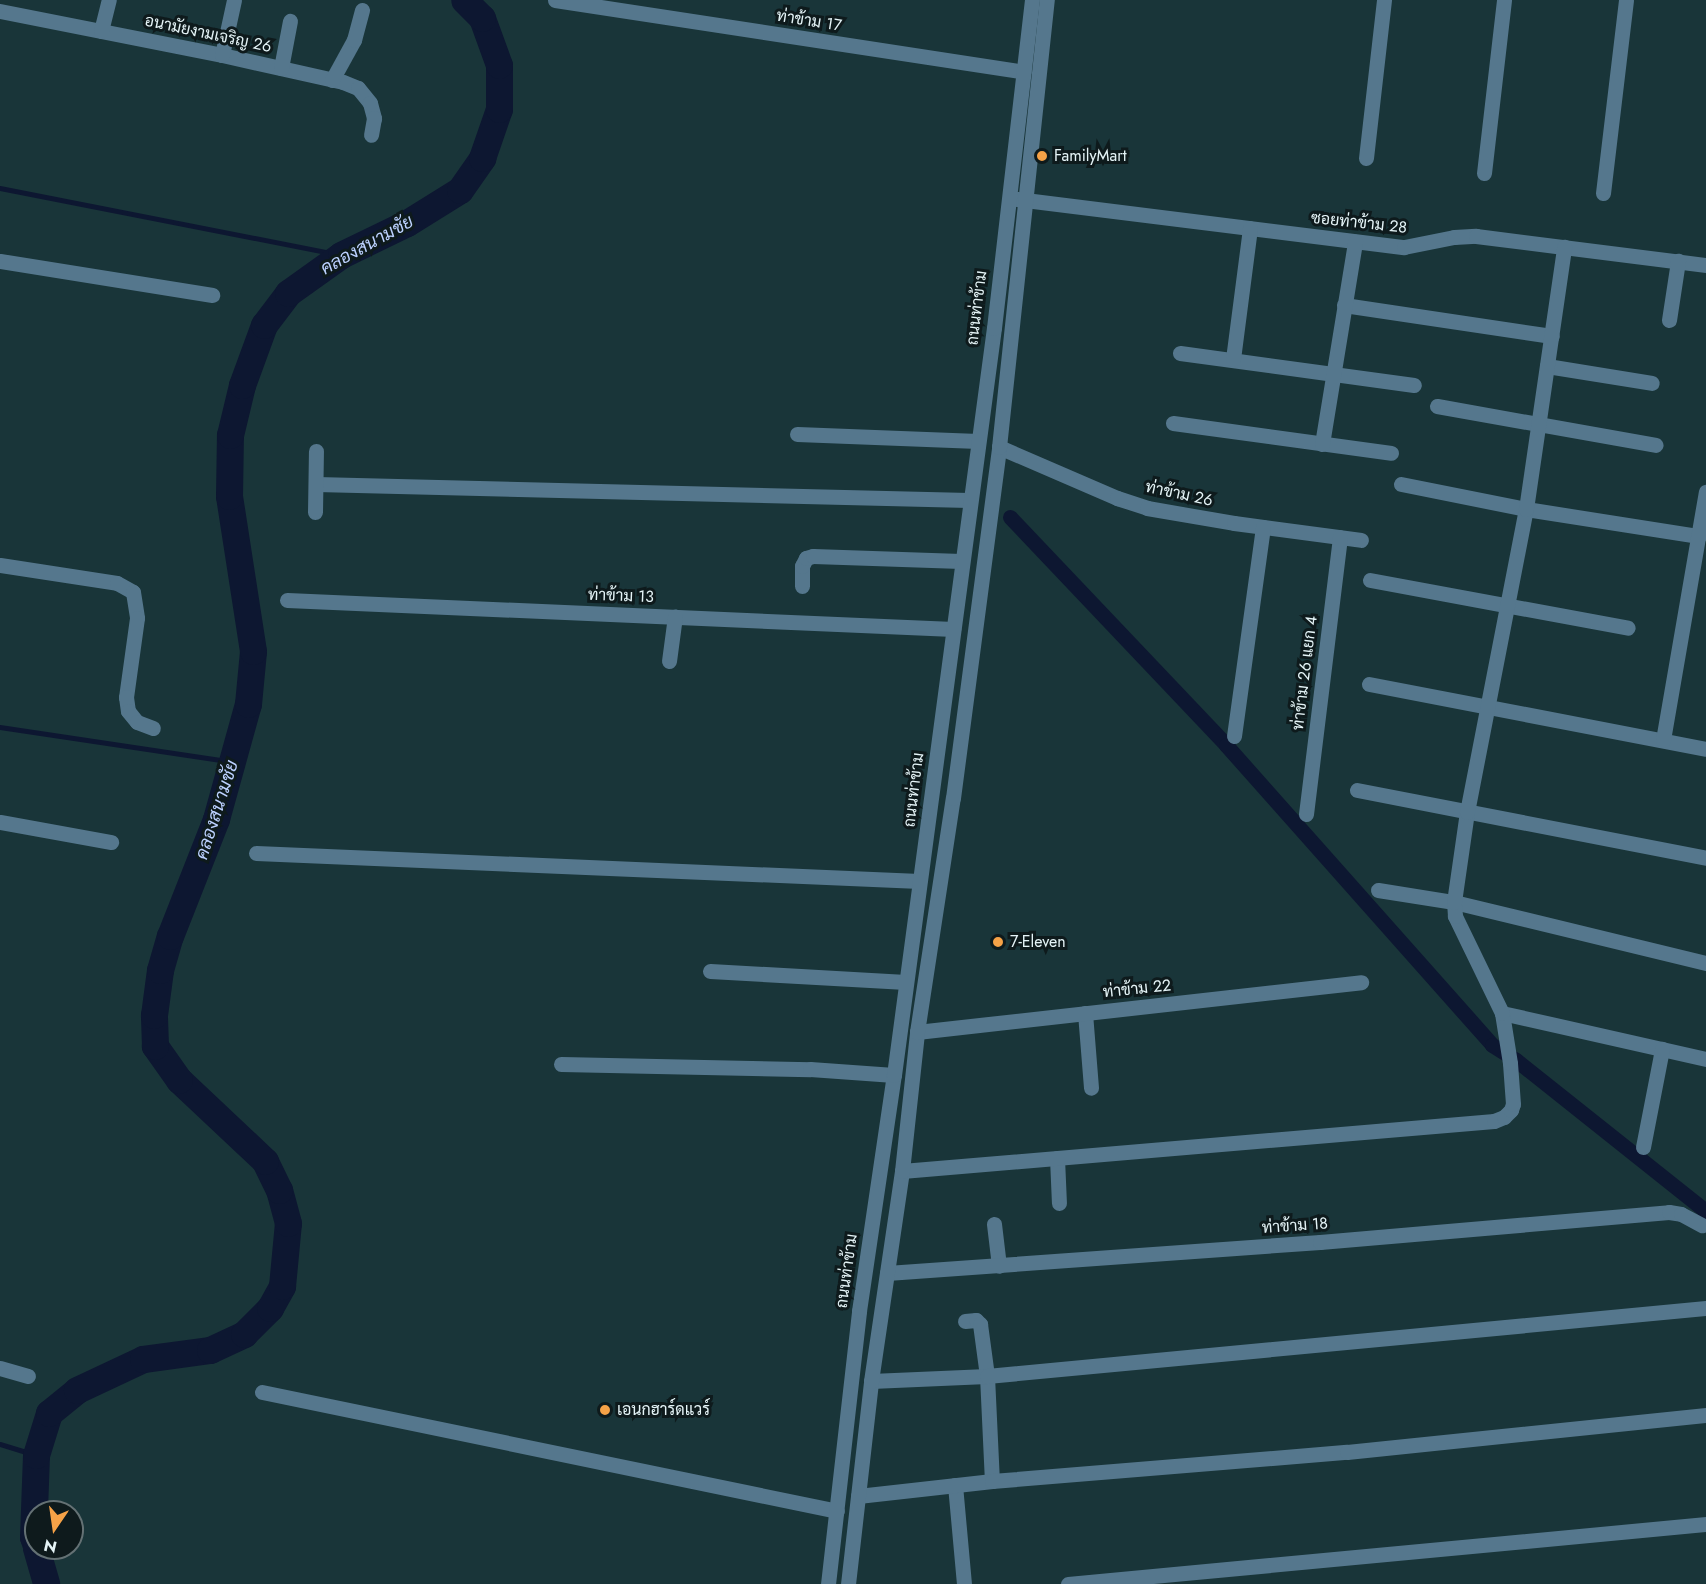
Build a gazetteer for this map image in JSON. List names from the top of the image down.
{
  "streets": {
    "street": [
      "ท่าข้าม 17",
      "อนามัยงามเจริญ 26",
      "ซอยท่าข้าม 28",
      "ถนนท่าข้าม",
      "ท่าข้าม 26",
      "ท่าข้าม 13",
      "ท่าข้าม 26 แยก 4",
      "ท่าข้าม 22",
      "ท่าข้าม 18"
    ]
  },
  "crossings": [
    ["ท่าข้าม 17", "ถนนท่าข้าม"],
    ["ซอยท่าข้าม 28", "ถนนท่าข้าม"],
    ["ถนนท่าข้าม", "ท่าข้าม 13"],
    ["ท่าข้าม 26", "ท่าข้าม 26 แยก 4"]
  ],
  "water": ["คลองสนามชัย"],
  "places": ["FamilyMart", "7-Eleven", "เอนกฮาร์ดแวร์"],
  "north": "bottom"
}
